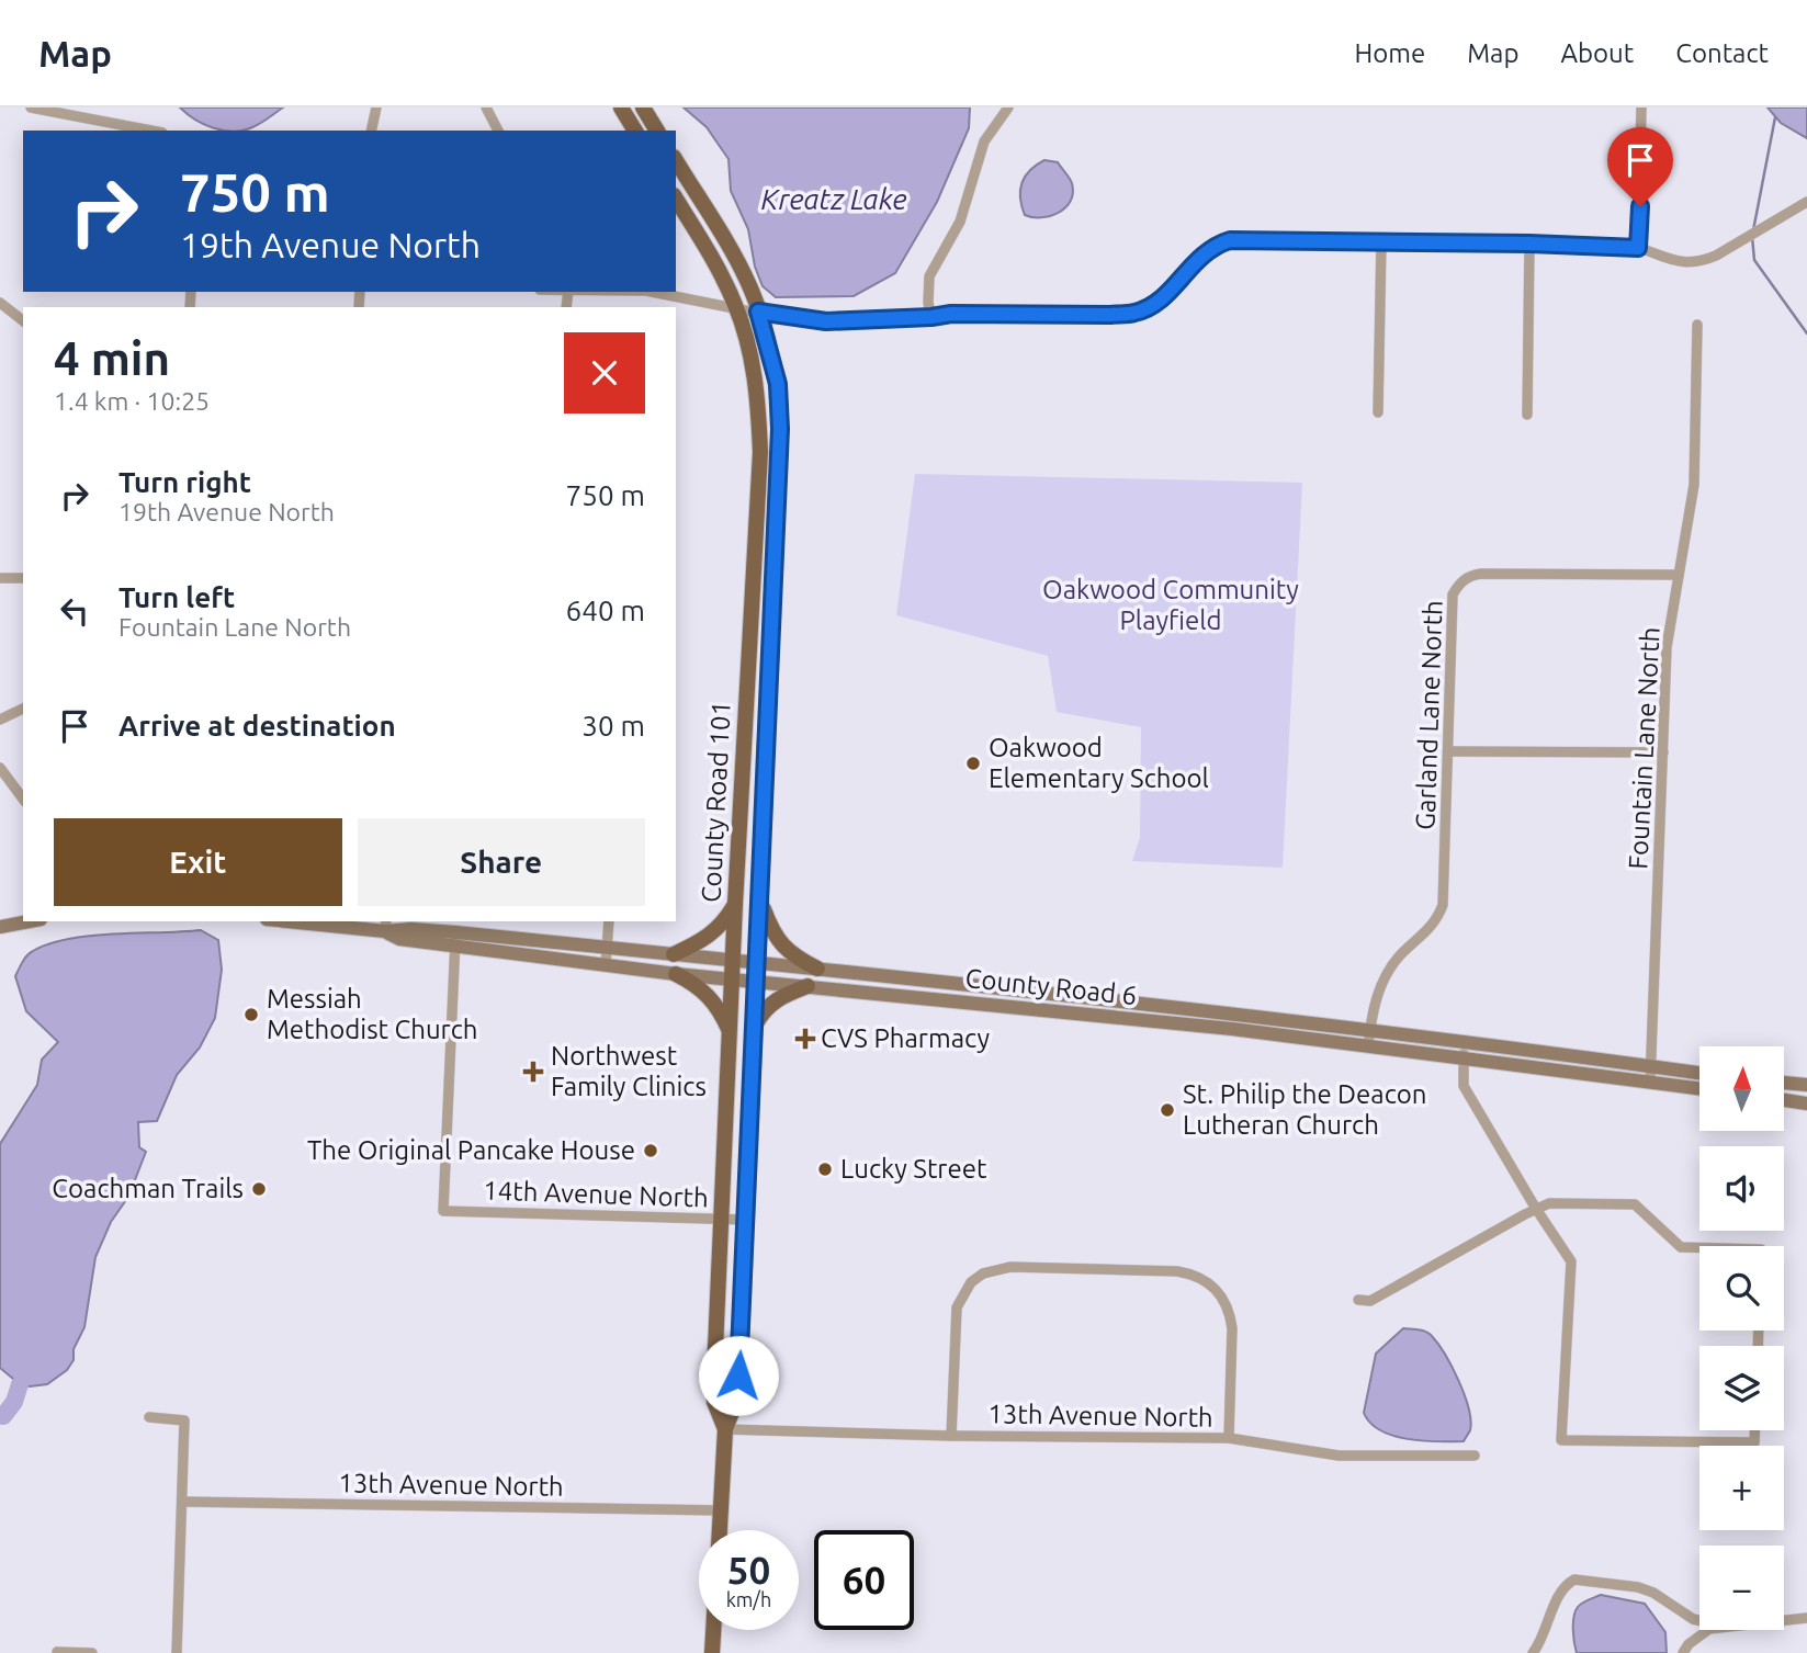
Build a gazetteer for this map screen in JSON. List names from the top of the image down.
{
  "streets": {
    "main road": ["County Road 101", "County Road 6"],
    "street": [
      "Garland Lane North",
      "Fountain Lane North",
      "14th Avenue North",
      "13th Avenue North"
    ]
  },
  "crossings": [
    ["Garland Lane North", "Fountain Lane North"],
    ["Garland Lane North", "County Road 6"],
    ["Fountain Lane North", "County Road 6"],
    ["County Road 101", "County Road 6"],
    ["County Road 101", "14th Avenue North"],
    ["County Road 101", "13th Avenue North"],
    ["County Road 6", "14th Avenue North"]
  ],
  "water": ["Kreatz Lake"],
  "parks": ["Oakwood Community Playfield"],
  "places": {
    "other": [
      "Oakwood Elementary School",
      "Messiah Methodist Church",
      "St. Philip the Deacon Lutheran Church",
      "The Original Pancake House",
      "Lucky Street",
      "Coachman Trails"
    ],
    "health": ["CVS Pharmacy", "Northwest Family Clinics"]
  },
  "north": "top",
  "page": {
    "header": "Map",
    "nav": [
      "Home",
      "Map",
      "About",
      "Contact"
    ],
    "turn": ["750 m", "19th Avenue North"],
    "heading": ["4 min", "1.4 km · 10:25"],
    "list": [
      {
        "name": "Turn right",
        "note": "19th Avenue North",
        "value": "750 m"
      },
      {
        "name": "Turn left",
        "note": "Fountain Lane North",
        "value": "640 m"
      },
      {
        "name": "Arrive at destination",
        "value": "30 m"
      }
    ],
    "buttons": ["Exit", "Share"],
    "map_buttons": ["+", "−"],
    "speed": "50 km/h",
    "limit": "60"
  }
}
